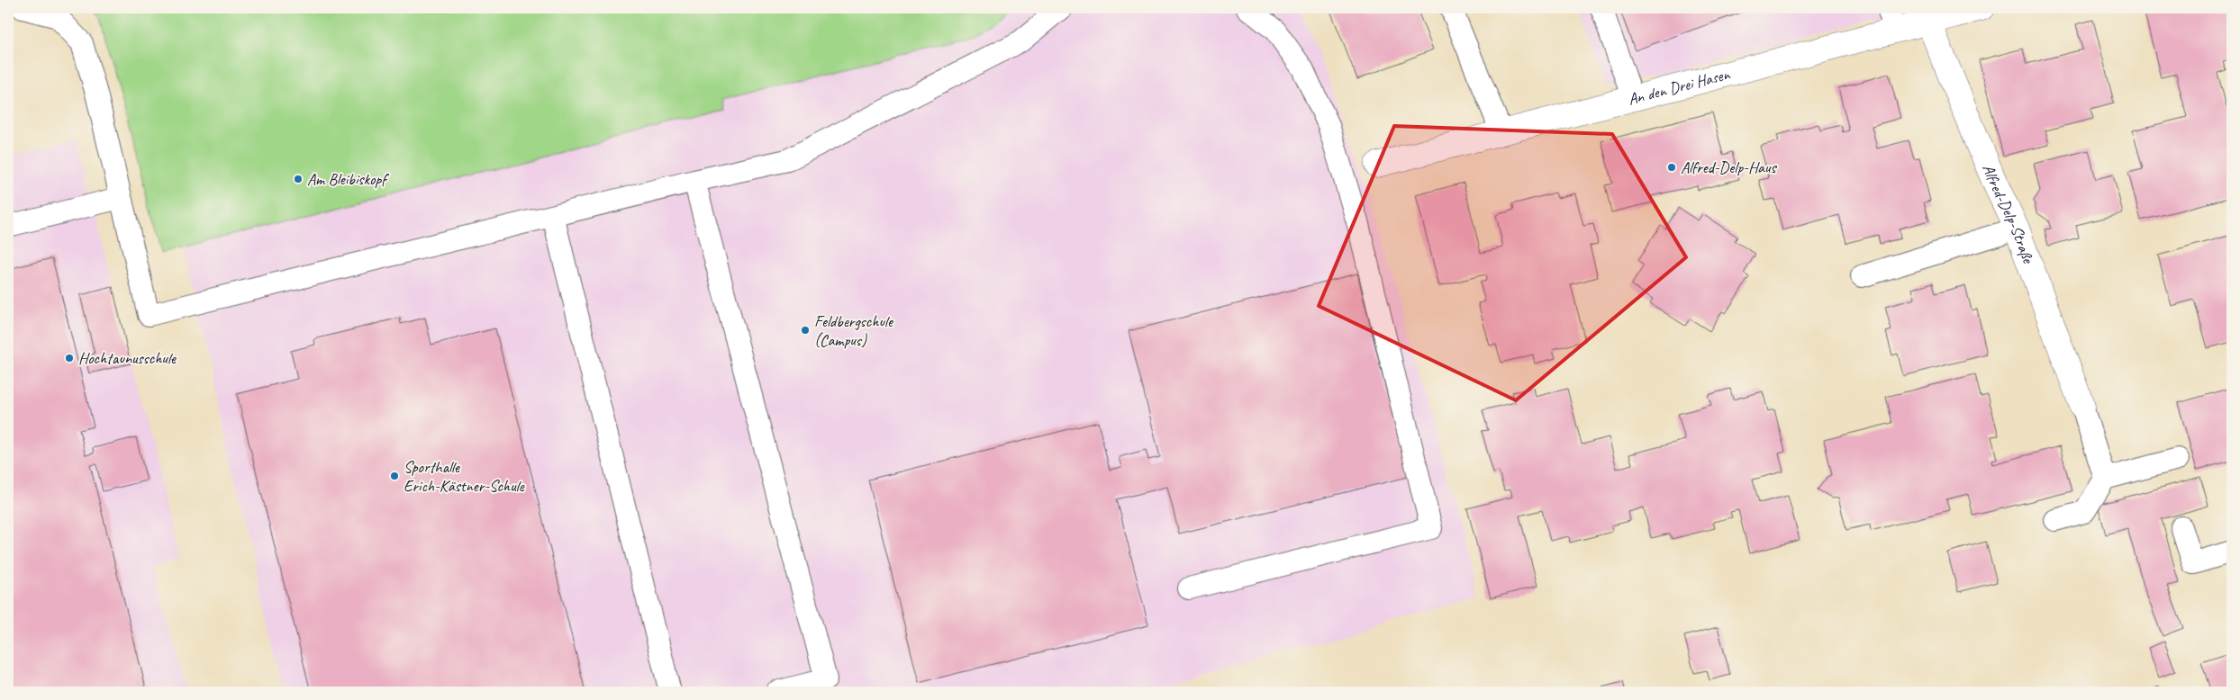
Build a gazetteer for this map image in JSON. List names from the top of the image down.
{
  "streets": {
    "street": ["An den Drei Hasen", "Alfred-Delp-Straße"]
  },
  "crossings": [
    ["An den Drei Hasen", "Alfred-Delp-Straße"]
  ],
  "places": [
    "Alfred-Delp-Haus",
    "Am Bleibiskopf",
    "Feldbergschule (Campus)",
    "Hochtaunusschule",
    "Sporthalle Erich-Kästner-Schule"
  ]
}
